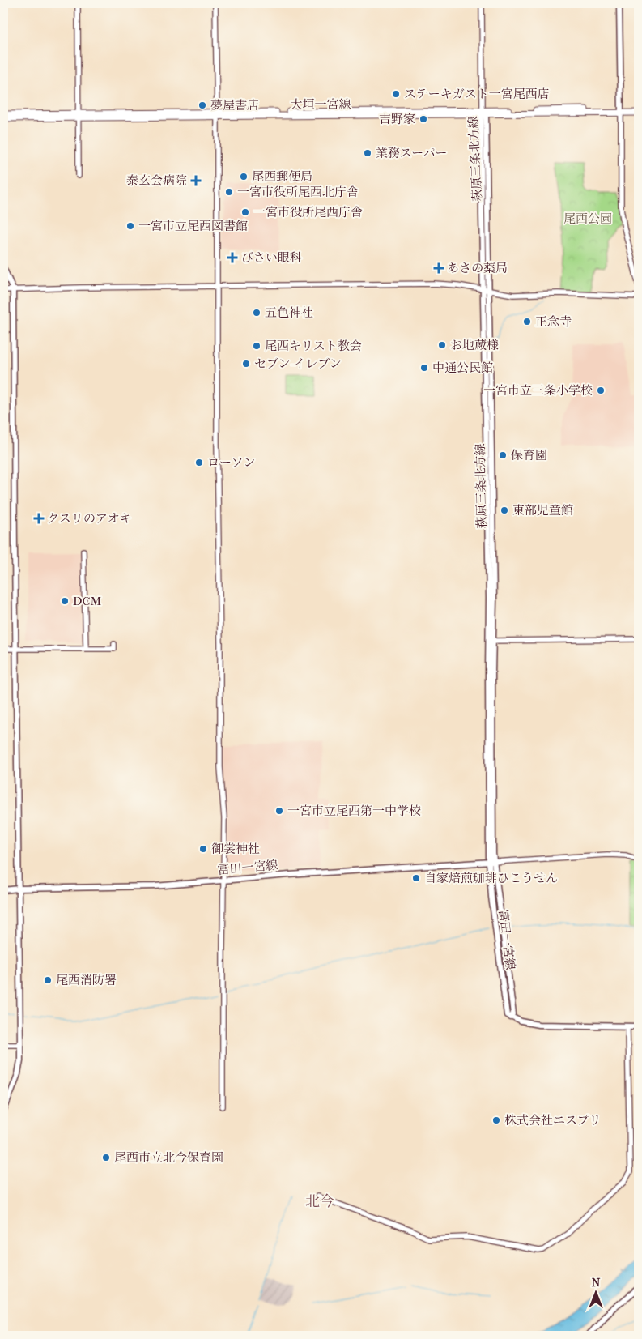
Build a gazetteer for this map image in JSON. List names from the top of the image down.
{
  "streets": {
    "main road": [
      "大垣一宮線",
      "萩原三条北方線",
      "冨田一宮線",
      "富田一宮線"
    ]
  },
  "crossings": [
    ["大垣一宮線", "萩原三条北方線"],
    ["萩原三条北方線", "冨田一宮線"],
    ["萩原三条北方線", "富田一宮線"],
    ["冨田一宮線", "富田一宮線"]
  ],
  "districts": ["北今"],
  "parks": ["尾西公園"],
  "places": {
    "other": [
      "ステーキガスト一宮尾西店",
      "夢屋書店",
      "吉野家",
      "業務スーパー",
      "尾西郵便局",
      "一宮市役所尾西北庁舎",
      "一宮市役所尾西庁舎",
      "一宮市立尾西図書館",
      "五色神社",
      "正念寺",
      "お地蔵様",
      "尾西キリスト教会",
      "セブン-イレブン",
      "中通公民館",
      "一宮市立三条小学校",
      "保育園",
      "ローソン",
      "東部児童館",
      "DCM",
      "一宮市立尾西第一中学校",
      "御裳神社",
      "自家焙煎珈琲ひこうせん",
      "尾西消防署",
      "株式会社エスプリ",
      "尾西市立北今保育園"
    ],
    "health": [
      "泰玄会病院",
      "びさい眼科",
      "あさの薬局",
      "クスリのアオキ"
    ]
  },
  "north": "top"
}
